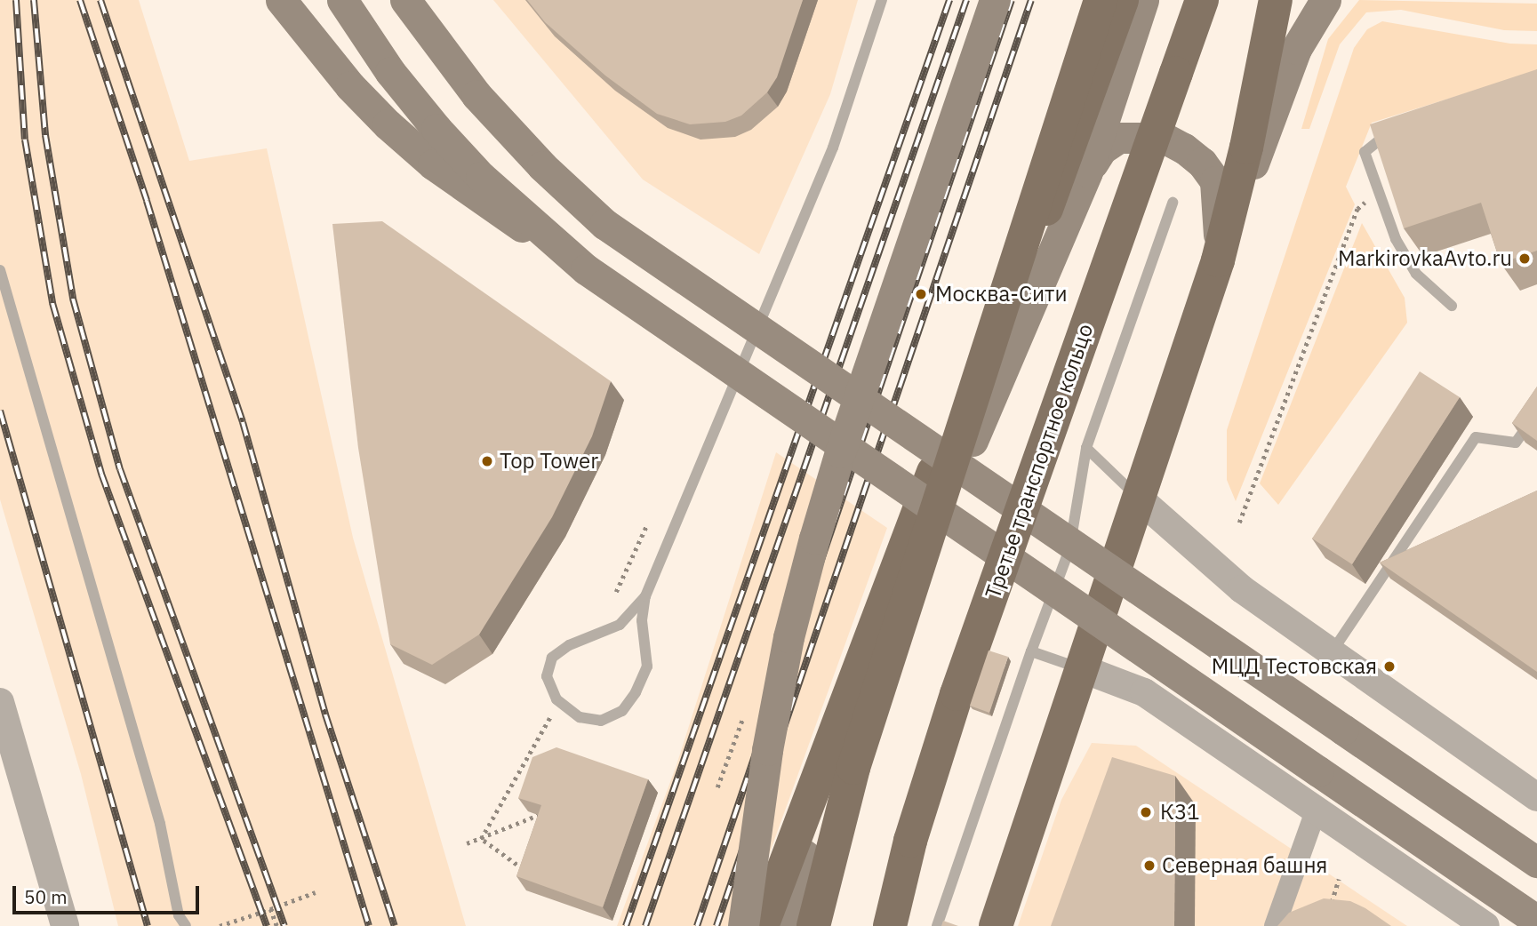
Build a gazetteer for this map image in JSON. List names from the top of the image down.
{
  "streets": {
    "main road": ["Третье транспортное кольцо"]
  },
  "places": [
    "MarkirovkaAvto.ru",
    "Москва-Сити",
    "Top Tower",
    "МЦД Тестовская",
    "К31",
    "Северная башня"
  ],
  "scale_bar": "50 m"
}
